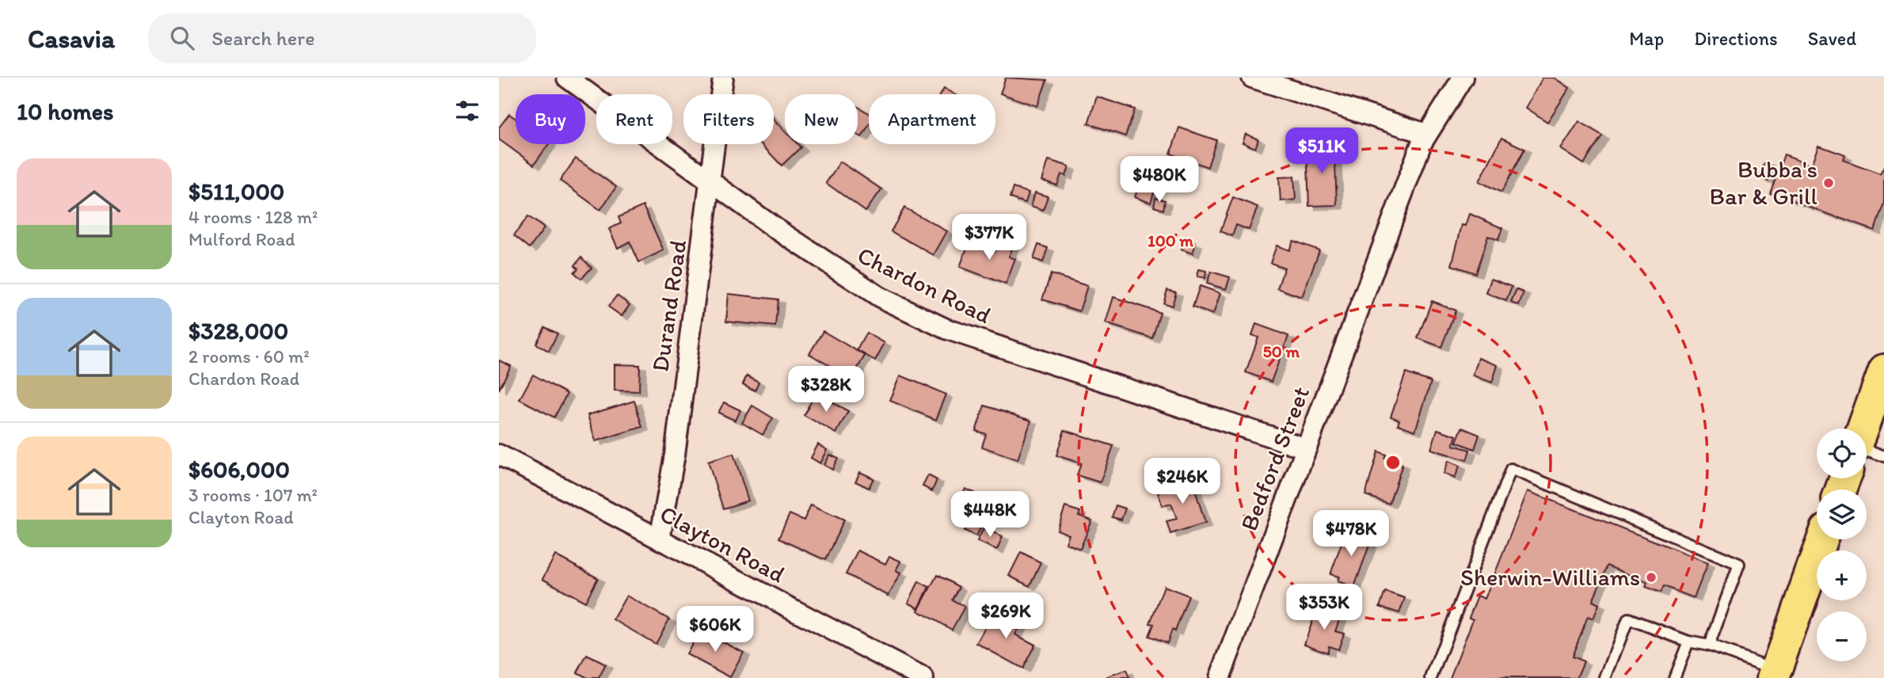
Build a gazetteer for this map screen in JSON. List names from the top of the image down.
{
  "streets": {
    "street": [
      "Chardon Road",
      "Durand Road",
      "Bedford Street",
      "Clayton Road"
    ]
  },
  "crossings": [
    ["Chardon Road", "Durand Road"],
    ["Chardon Road", "Bedford Street"],
    ["Durand Road", "Clayton Road"]
  ],
  "places": ["Bubba's Bar & Grill", "Sherwin-Williams"],
  "page": {
    "header": "Casavia",
    "search": "Search here",
    "nav": ["Map", "Directions", "Saved"],
    "heading": "10 homes",
    "chip": [
      "Buy",
      "Rent",
      "Filters",
      "New",
      "Apartment"
    ],
    "price": [
      "$511K",
      "$480K",
      "$377K",
      "$328K",
      "$246K",
      "$448K",
      "$478K",
      "$353K",
      "$269K",
      "$606K"
    ],
    "list": [
      {
        "name": "$511,000",
        "note": "4 rooms · 128 m² · Mulford Road"
      },
      {
        "name": "$328,000",
        "note": "2 rooms · 60 m² · Chardon Road"
      },
      {
        "name": "$606,000",
        "note": "3 rooms · 107 m² · Clayton Road"
      }
    ],
    "map_buttons": ["+", "−"]
  },
  "rings": ["100 m", "50 m"]
}
